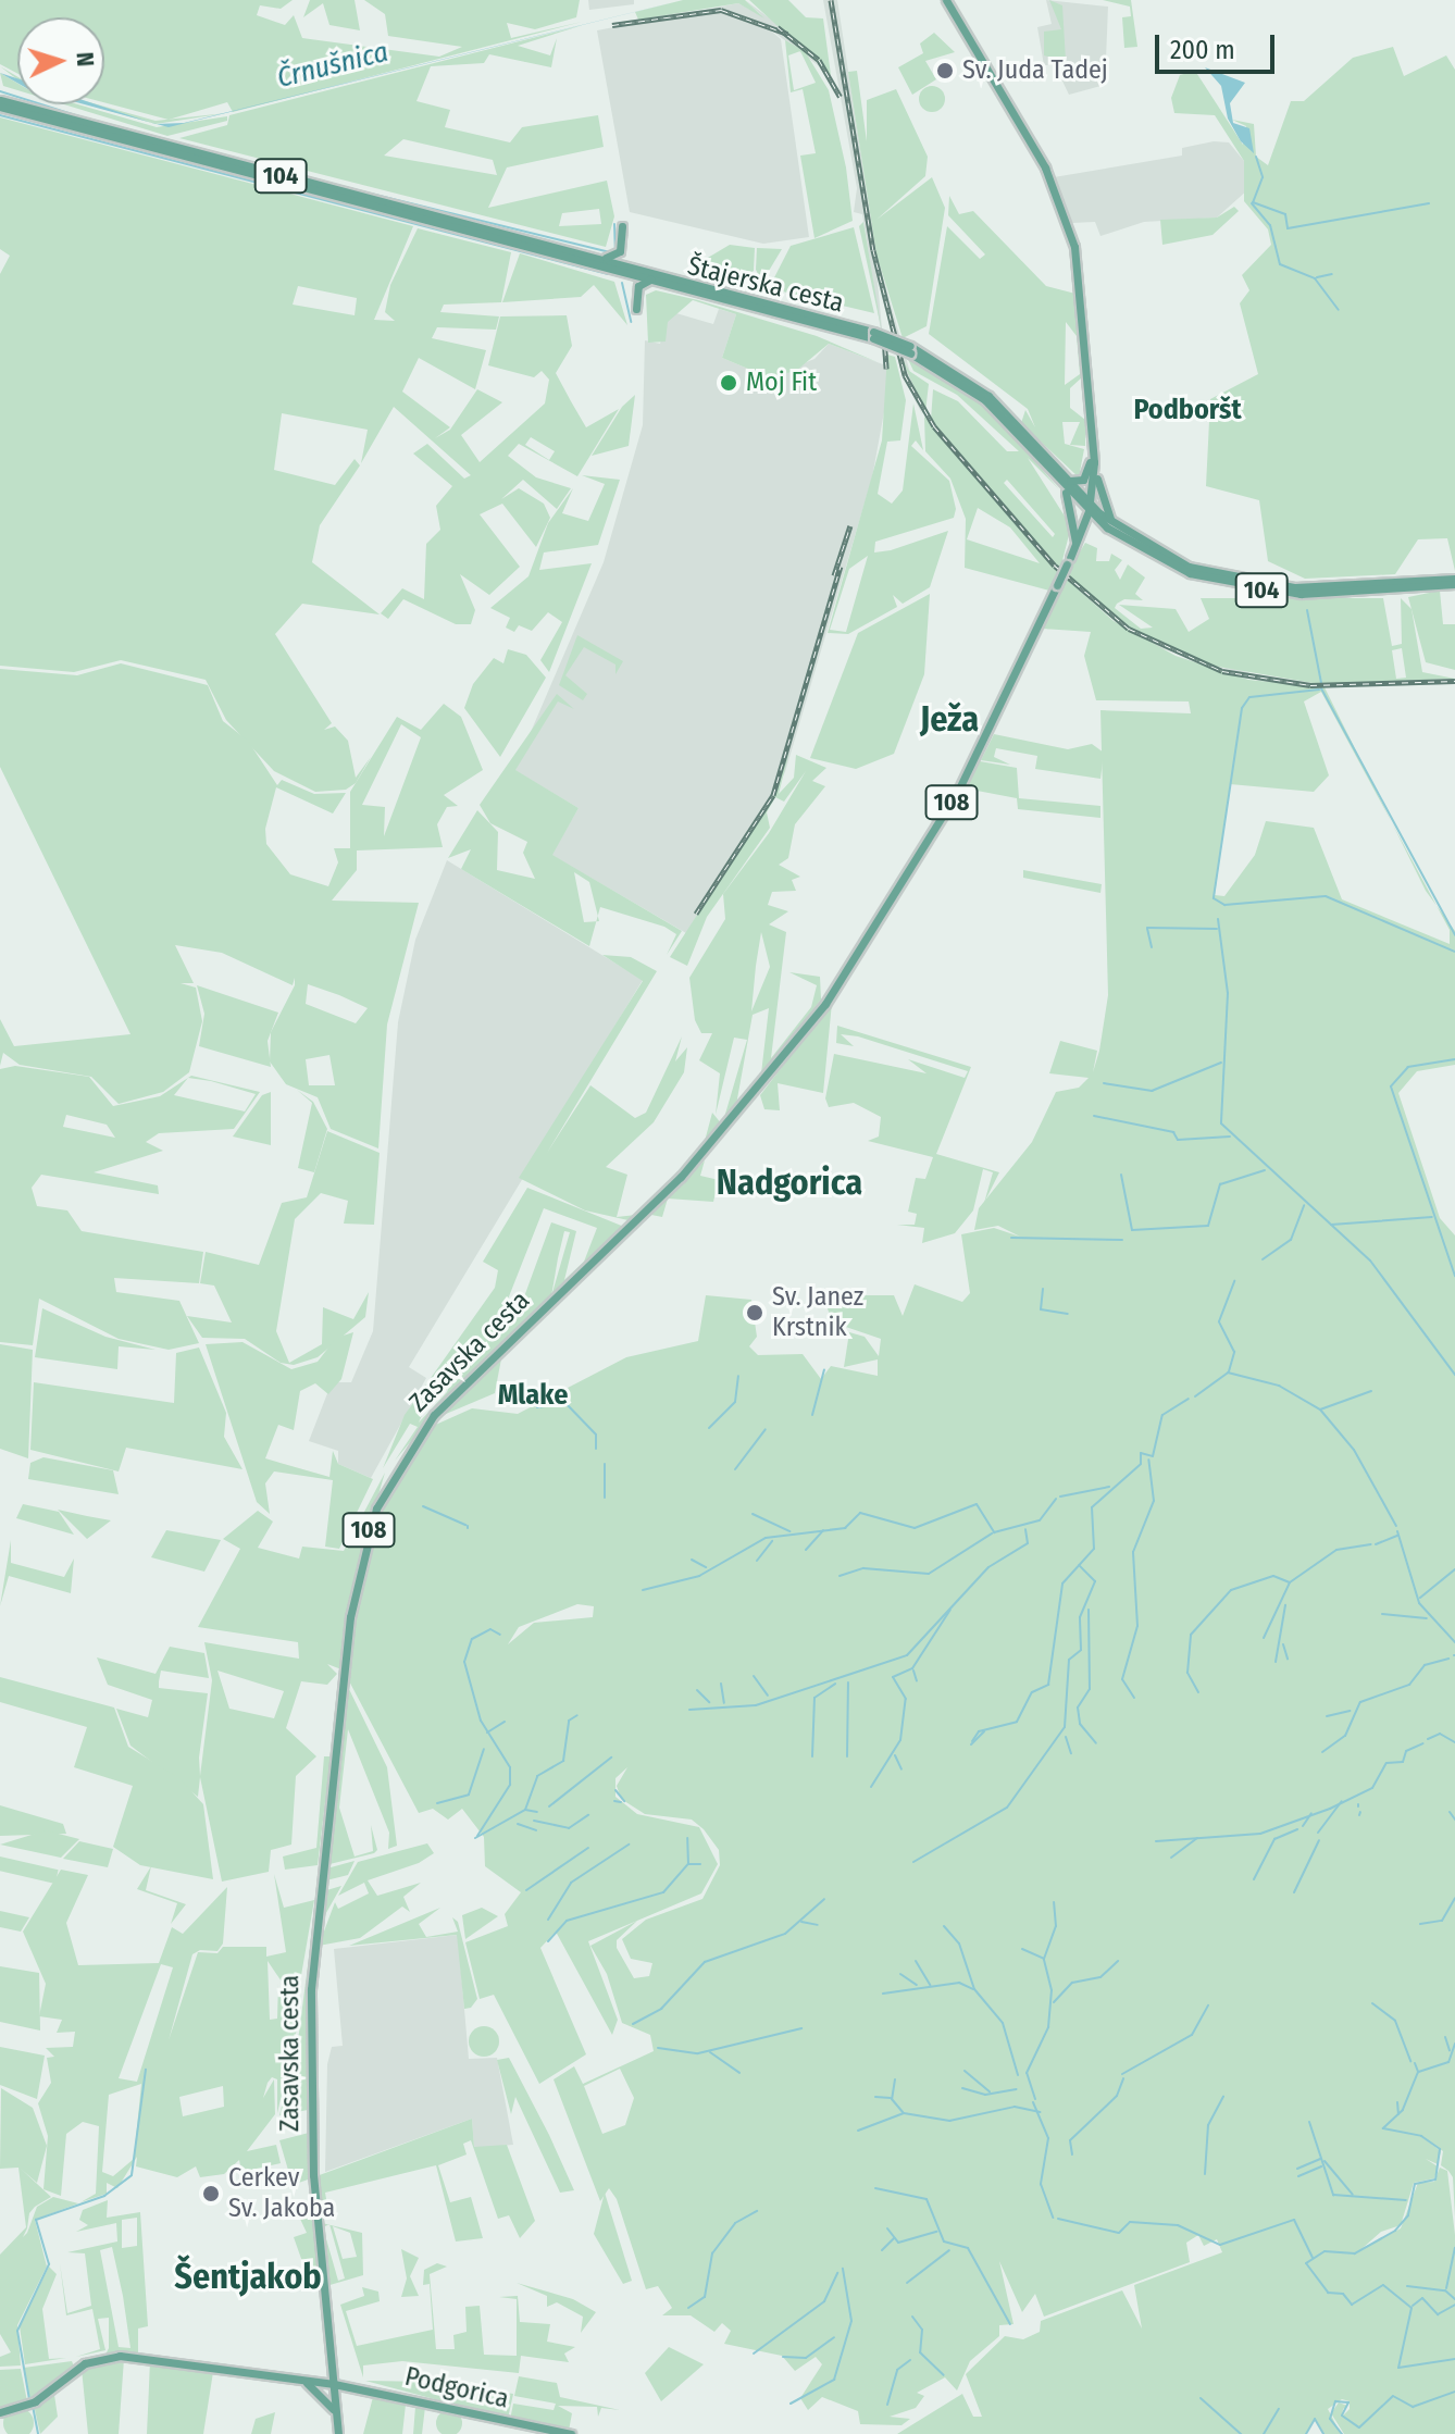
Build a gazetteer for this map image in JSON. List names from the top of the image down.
{
  "streets": {
    "main road": [
      "104",
      "Štajerska cesta",
      "108",
      "Zasavska cesta",
      "Podgorica"
    ]
  },
  "crossings": [
    ["Štajerska cesta", "Zasavska cesta"],
    ["Zasavska cesta", "Podgorica"]
  ],
  "districts": [
    "Podboršt",
    "Ježa",
    "Nadgorica",
    "Mlake",
    "Šentjakob"
  ],
  "water": ["Črnušnica"],
  "places": [
    "Sv. Juda Tadej",
    "Moj Fit",
    "Sv. Janez Krstnik",
    "Cerkev Sv. Jakoba"
  ],
  "scale_bar": "200 m",
  "north": "right"
}
